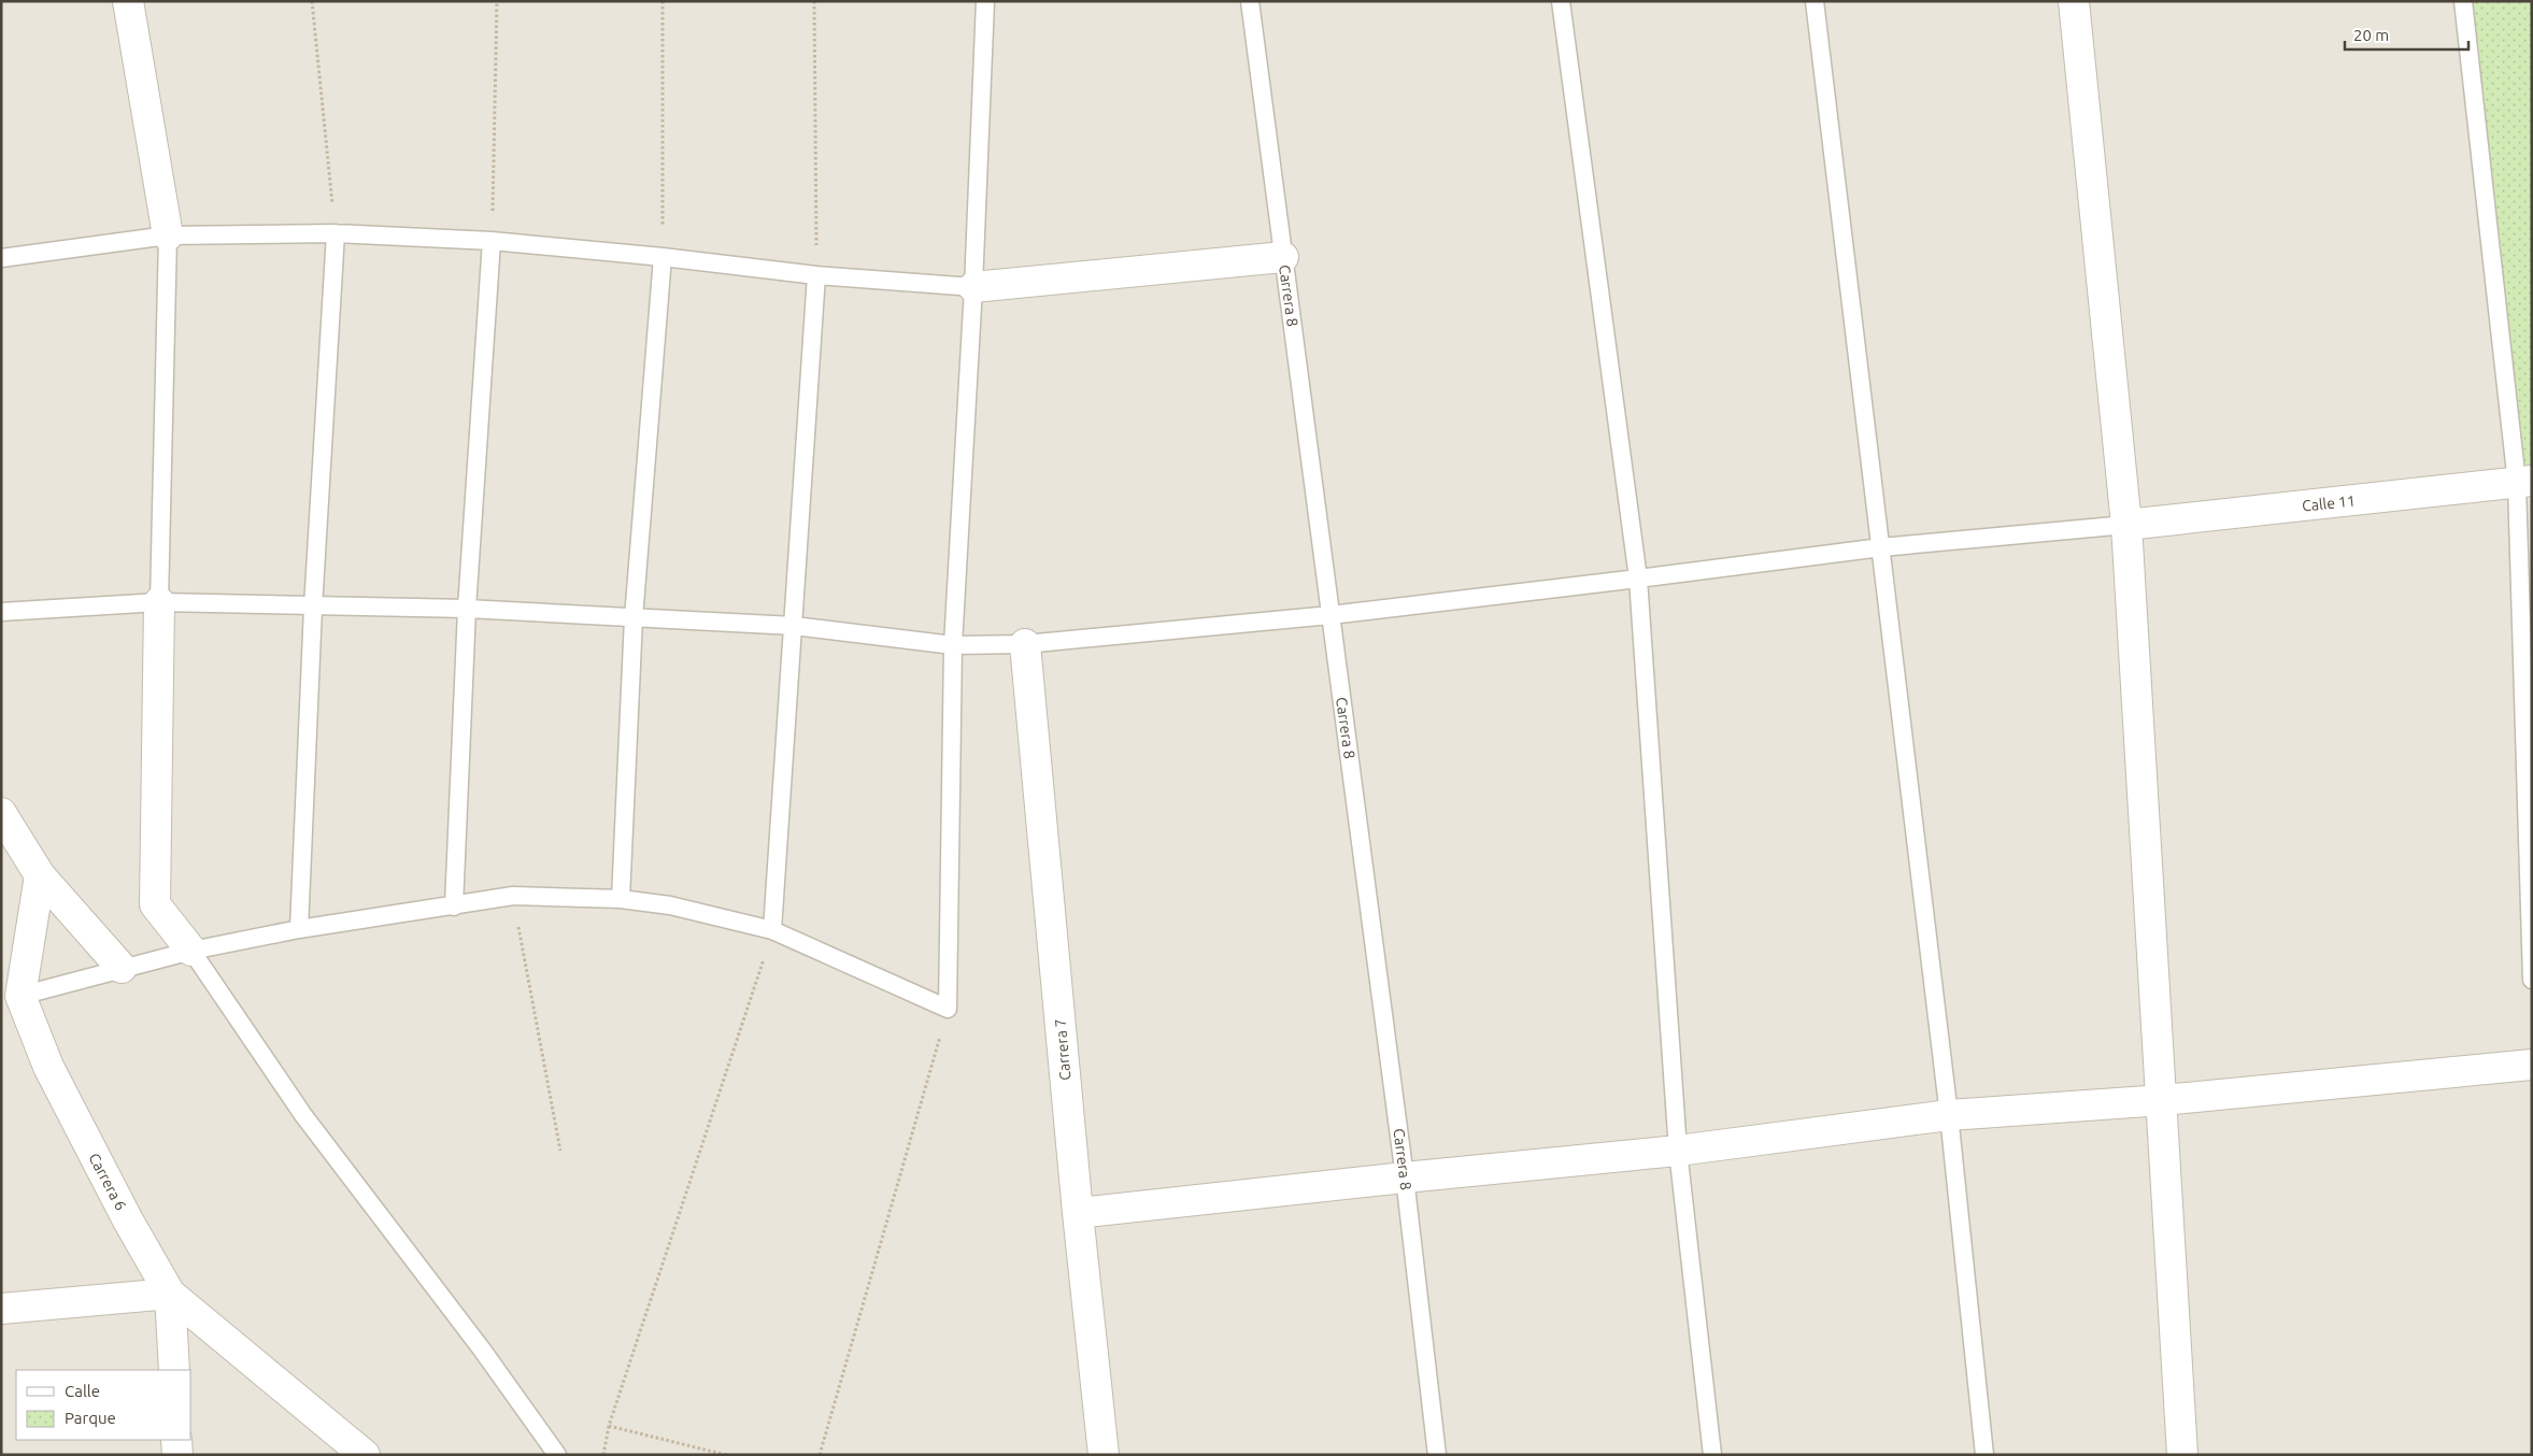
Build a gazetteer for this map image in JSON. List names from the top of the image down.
{
  "streets": {
    "street": ["Calle 11", "Carrera 7", "Carrera 6"],
    "lane": ["Carrera 8"]
  },
  "legend": ["Calle", "Parque"],
  "scale_bar": "20 m"
}
